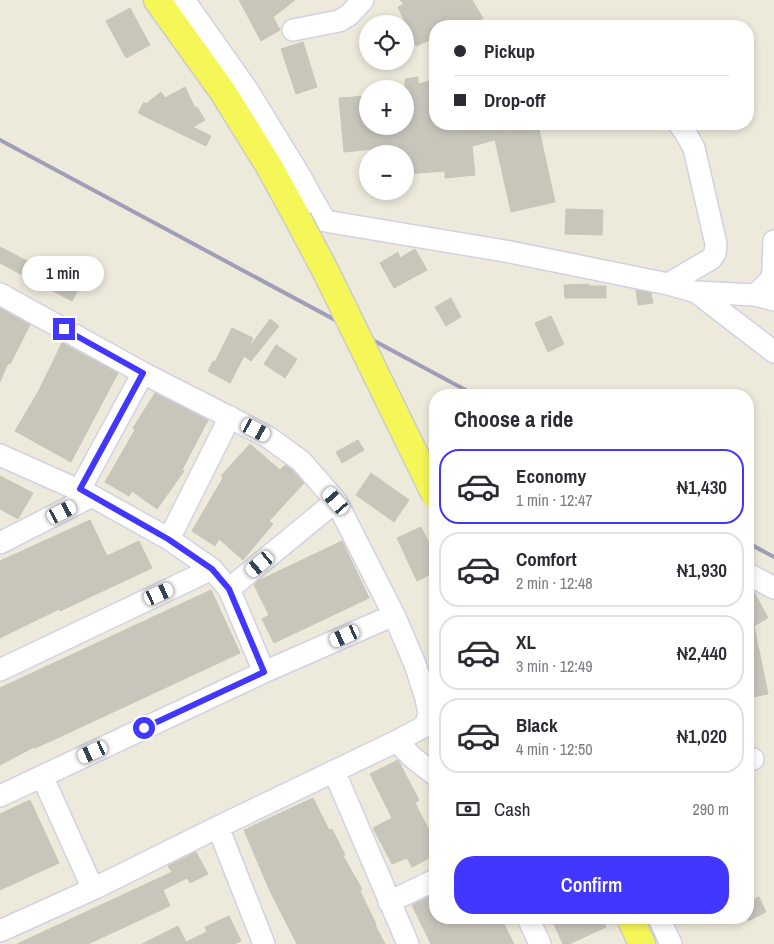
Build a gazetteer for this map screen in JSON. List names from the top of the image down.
{
  "page": {
    "map_buttons": ["+", "−"],
    "banner": ["Pickup", "Drop-off"],
    "bubble": "1 min",
    "heading": "Choose a ride",
    "list": [
      {
        "name": "Economy",
        "note": "1 min · 12:47",
        "value": "₦1,430"
      },
      {
        "name": "Comfort",
        "note": "2 min · 12:48",
        "value": "₦1,930"
      },
      {
        "name": "XL",
        "note": "3 min · 12:49",
        "value": "₦2,440"
      },
      {
        "name": "Black",
        "note": "4 min · 12:50",
        "value": "₦1,020"
      }
    ],
    "pay": ["Cash", "290 m"],
    "buttons": "Confirm"
  }
}
